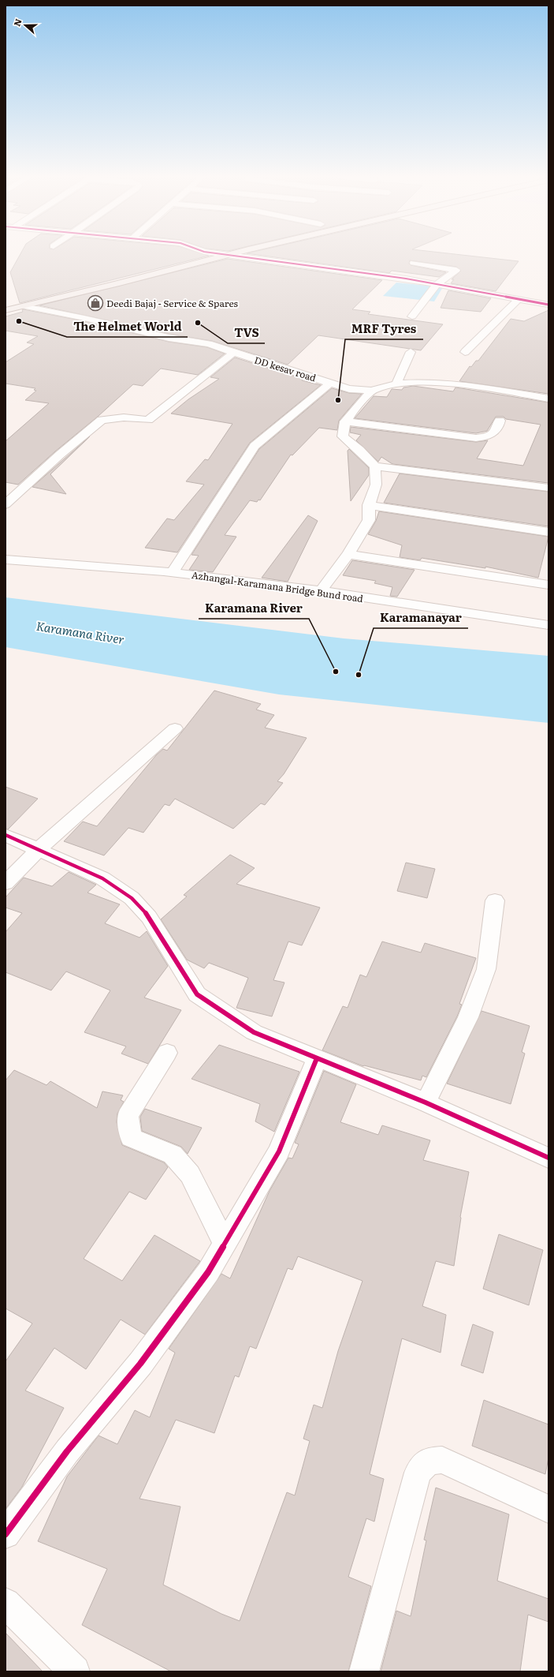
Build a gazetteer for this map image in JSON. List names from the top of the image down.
{
  "streets": {
    "street": ["DD kesav road", "Azhangal-Karamana Bridge Bund road"]
  },
  "water": ["Karamana River"],
  "places": {
    "shop": ["Deedi Bajaj - Service & Spares"],
    "other": [
      "The Helmet World",
      "TVS",
      "MRF Tyres",
      "Karamana River",
      "Karamanayar"
    ]
  },
  "north": "left"
}
